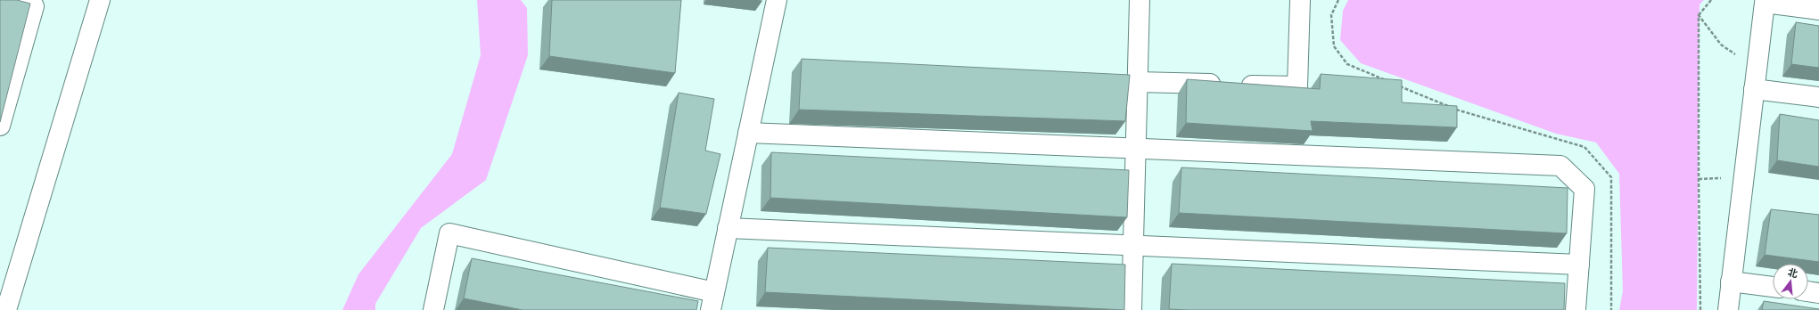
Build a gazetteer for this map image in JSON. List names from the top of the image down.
{
  "north": "top"
}
